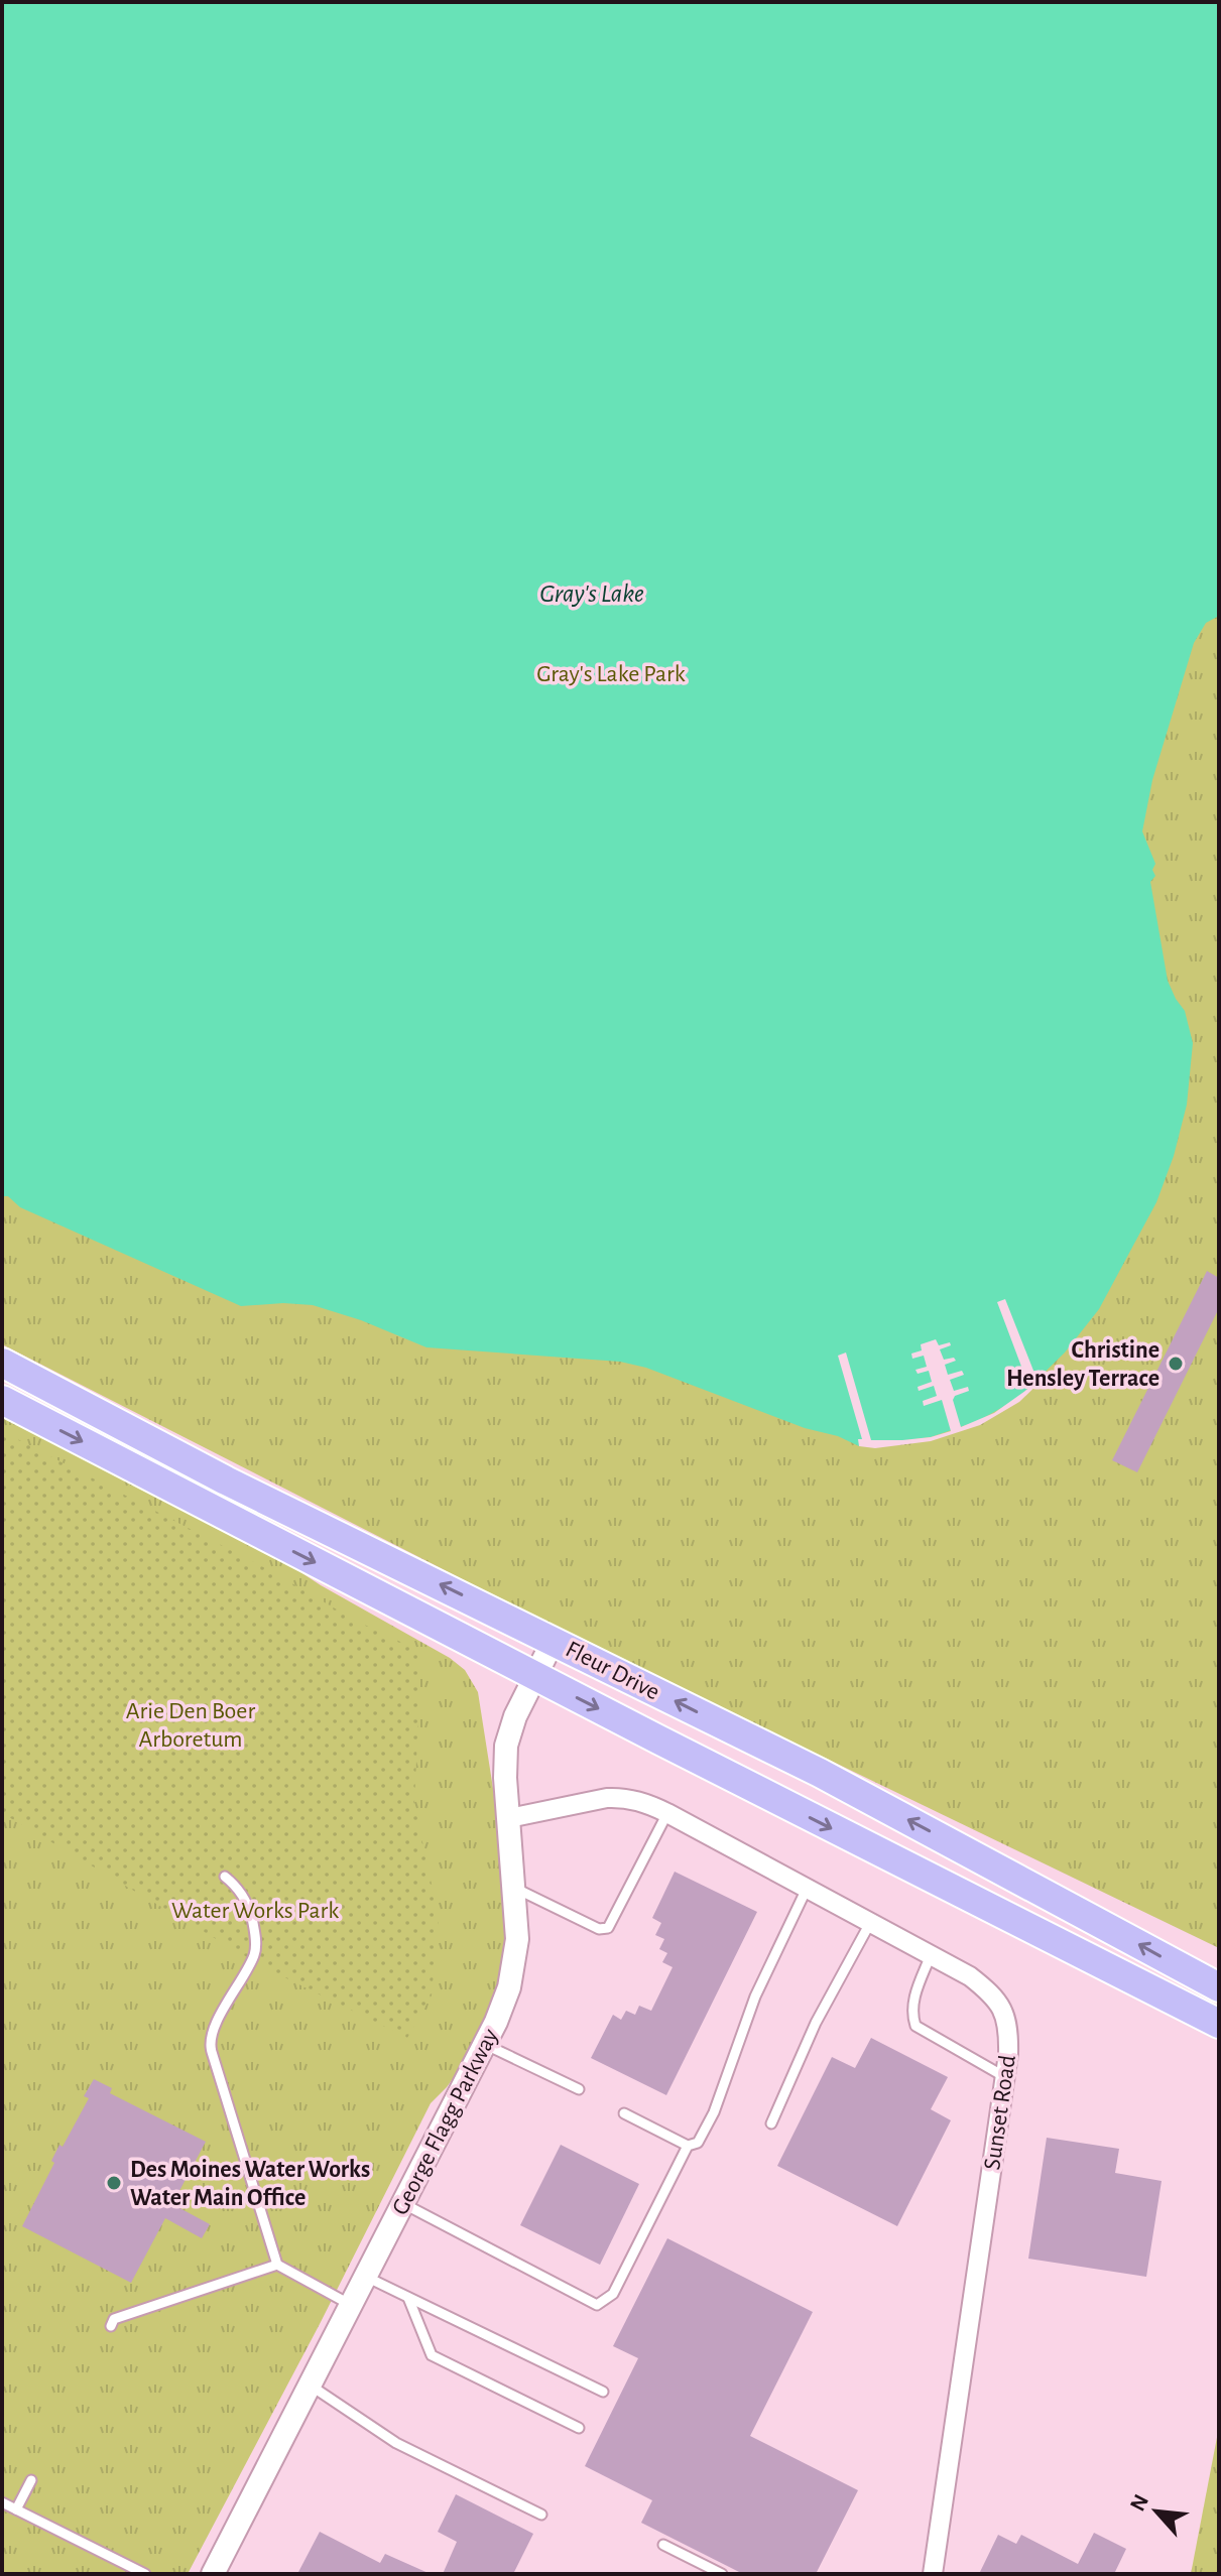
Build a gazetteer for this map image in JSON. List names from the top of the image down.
{
  "streets": {
    "main road": ["Fleur Drive"],
    "street": ["Sunset Road", "George Flagg Parkway"]
  },
  "crossings": [
    ["Fleur Drive", "George Flagg Parkway"],
    ["Sunset Road", "George Flagg Parkway"]
  ],
  "water": ["Gray's Lake"],
  "parks": ["Gray's Lake Park", "Arie Den Boer Arboretum", "Water Works Park"],
  "places": ["Christine Hensley Terrace", "Des Moines Water Works Water Main Office"],
  "north": "top left"
}
